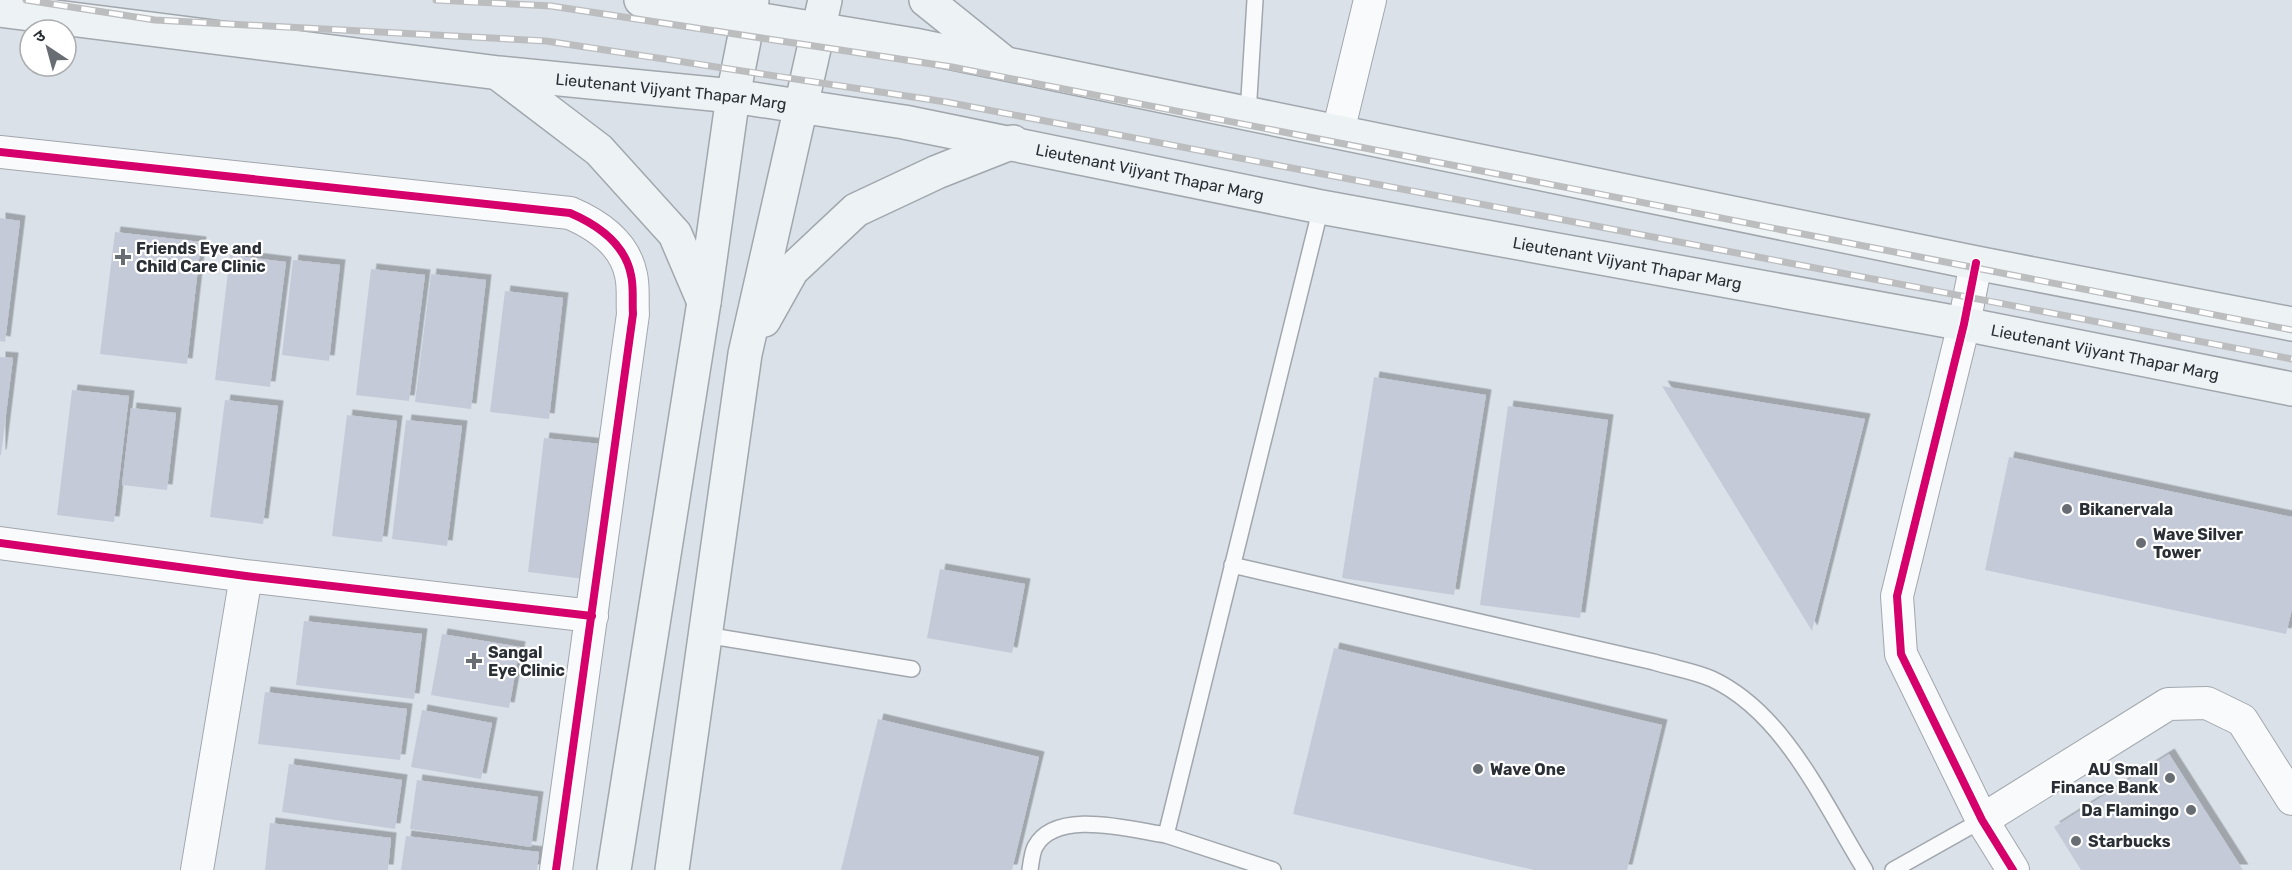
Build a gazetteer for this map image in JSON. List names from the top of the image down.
{
  "streets": {
    "main road": ["Lieutenant Vijyant Thapar Marg"]
  },
  "places": {
    "health": ["Friends Eye and Child Care Clinic", "Sangal Eye Clinic"],
    "other": [
      "Bikanervala",
      "Wave Silver Tower",
      "Wave One",
      "AU Small Finance Bank",
      "Da Flamingo",
      "Starbucks"
    ]
  },
  "north": "top left"
}
